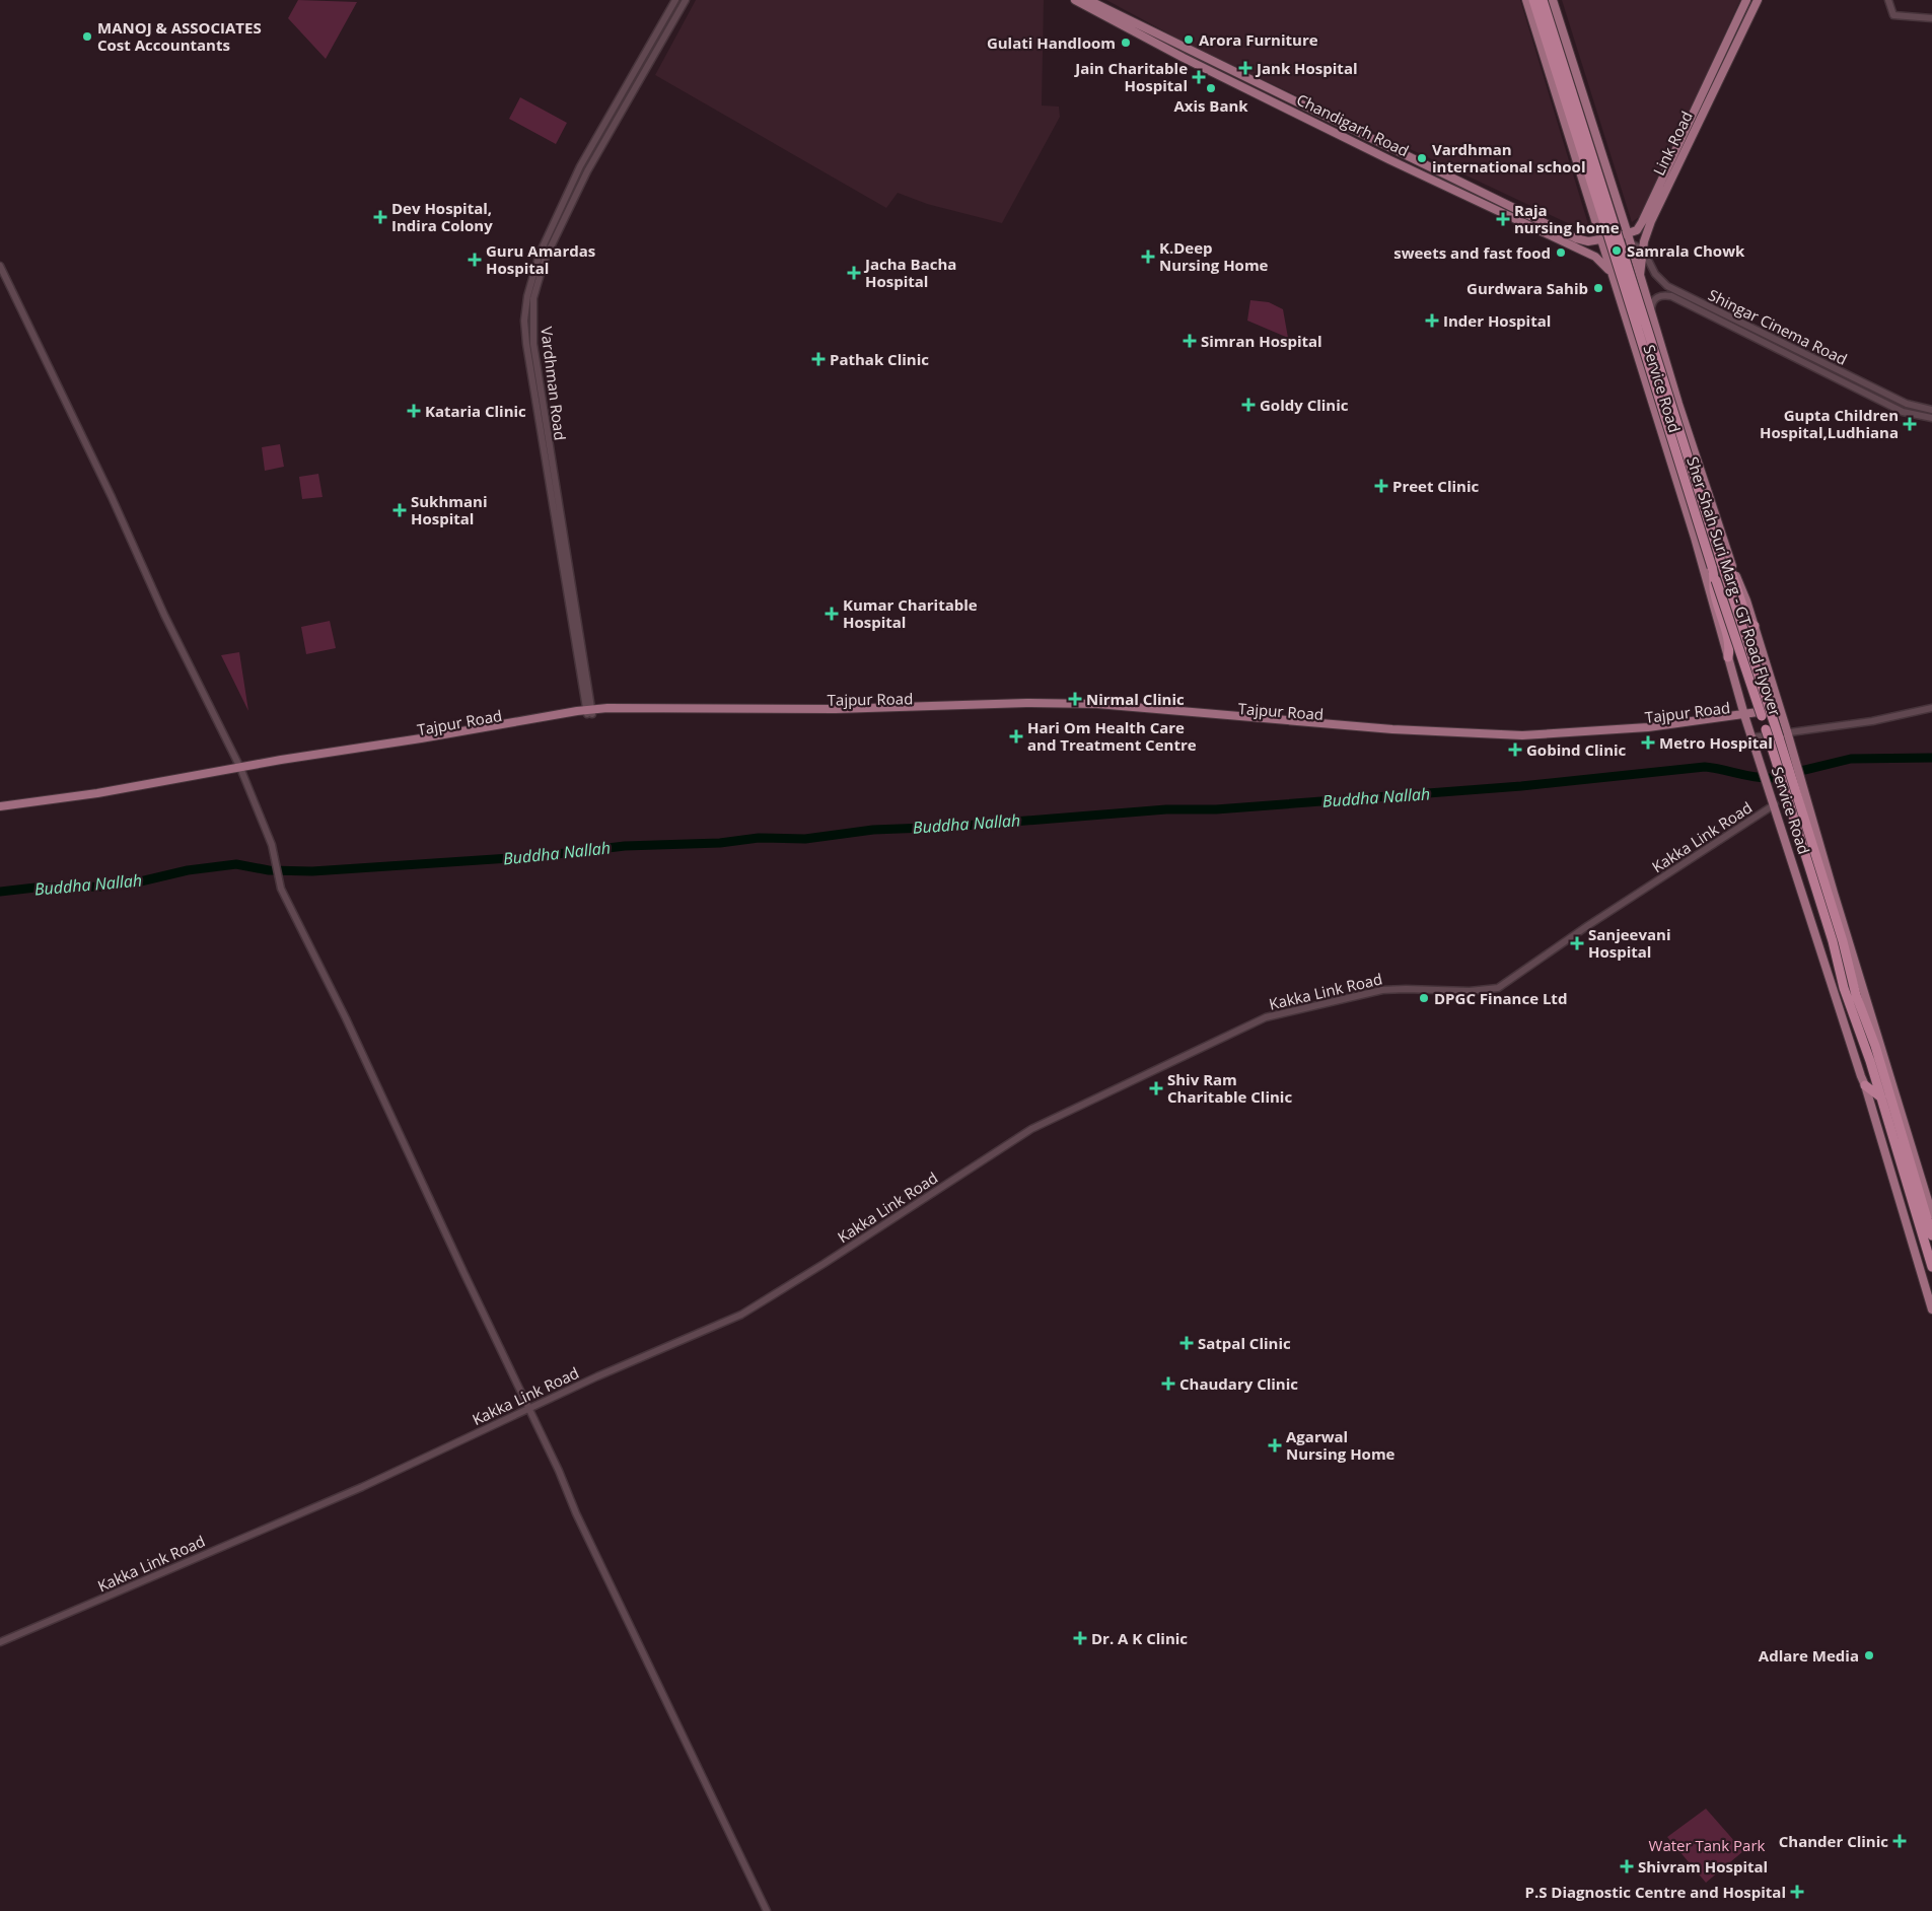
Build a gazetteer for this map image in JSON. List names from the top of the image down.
{
  "streets": {
    "highway": ["Sher Shah Suri Marg - GT Road Flyover"],
    "main road": [
      "Chandigarh Road",
      "Link Road",
      "Service Road",
      "Tajpur Road"
    ],
    "street": ["Shingar Cinema Road", "Vardhman Road", "Kakka Link Road"]
  },
  "crossings": [
    ["Chandigarh Road", "Service Road"],
    ["Link Road", "Shingar Cinema Road"],
    ["Link Road", "Service Road"],
    ["Shingar Cinema Road", "Service Road"],
    ["Vardhman Road", "Tajpur Road"],
    ["Service Road", "Tajpur Road"],
    ["Service Road", "Kakka Link Road"]
  ],
  "water": ["Buddha Nallah"],
  "parks": ["Water Tank Park"],
  "places": {
    "other": [
      "MANOJ & ASSOCIATES Cost Accountants",
      "Arora Furniture",
      "Gulati Handloom",
      "Axis Bank",
      "Vardhman international school",
      "Samrala Chowk",
      "sweets and fast food",
      "Gurdwara Sahib",
      "DPGC Finance Ltd",
      "Adlare Media"
    ],
    "health": [
      "Jank Hospital",
      "Jain Charitable Hospital",
      "Dev Hospital, Indira Colony",
      "Raja nursing home",
      "K.Deep Nursing Home",
      "Guru Amardas Hospital",
      "Jacha Bacha Hospital",
      "Inder Hospital",
      "Simran Hospital",
      "Pathak Clinic",
      "Goldy Clinic",
      "Kataria Clinic",
      "Gupta Children Hospital,Ludhiana",
      "Preet Clinic",
      "Sukhmani Hospital",
      "Kumar Charitable Hospital",
      "Nirmal Clinic",
      "Hari Om Health Care and Treatment Centre",
      "Metro Hospital",
      "Gobind Clinic",
      "Sanjeevani Hospital",
      "Shiv Ram Charitable Clinic",
      "Satpal Clinic",
      "Chaudary Clinic",
      "Agarwal Nursing Home",
      "Dr. A K Clinic",
      "Chander Clinic",
      "Shivram Hospital",
      "P.S Diagnostic Centre and Hospital"
    ]
  }
}
